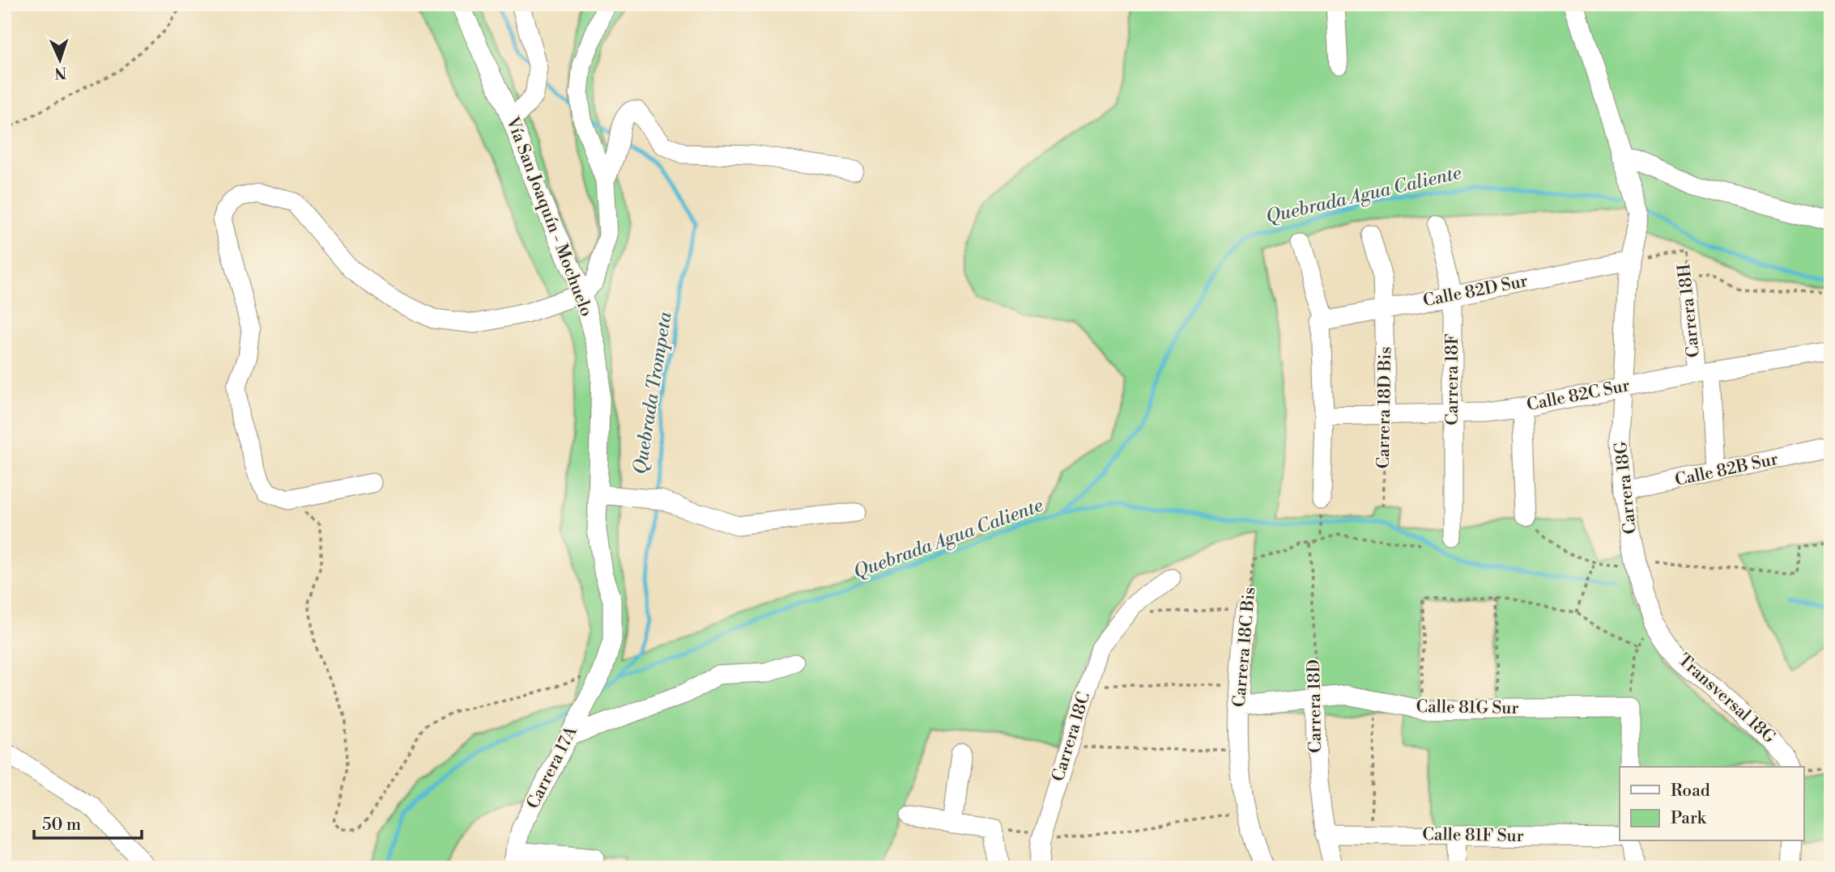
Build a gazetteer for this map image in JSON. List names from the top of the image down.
{
  "streets": {
    "street": [
      "Vía San Joaquín - Mochuelo",
      "Calle 82D Sur",
      "Carrera 18H",
      "Carrera 18F",
      "Calle 82C Sur",
      "Carrera 18D Bis",
      "Calle 82B Sur",
      "Carrera 18G",
      "Carrera 18C Bis",
      "Transversal 18G",
      "Carrera 18D",
      "Calle 81G Sur",
      "Carrera 18C",
      "Carrera 17A",
      "Calle 81F Sur"
    ]
  },
  "crossings": [
    ["Vía San Joaquín - Mochuelo", "Carrera 17A"],
    ["Calle 82D Sur", "Carrera 18H"],
    ["Calle 82D Sur", "Carrera 18F"],
    ["Calle 82D Sur", "Carrera 18D Bis"],
    ["Calle 82D Sur", "Carrera 18G"],
    ["Carrera 18H", "Calle 82C Sur"],
    ["Carrera 18H", "Calle 82B Sur"],
    ["Carrera 18H", "Carrera 18G"],
    ["Carrera 18F", "Calle 82C Sur"],
    ["Calle 82C Sur", "Carrera 18D Bis"],
    ["Calle 82C Sur", "Carrera 18G"],
    ["Calle 82B Sur", "Carrera 18G"],
    ["Carrera 18G", "Transversal 18G"],
    ["Carrera 18C Bis", "Carrera 18D"],
    ["Carrera 18C Bis", "Calle 81G Sur"],
    ["Carrera 18D", "Calle 81G Sur"],
    ["Carrera 18D", "Calle 81F Sur"]
  ],
  "water": ["Quebrada Agua Caliente", "Quebrada Trompeta"],
  "legend": ["Road", "Park"],
  "scale_bar": "50 m",
  "north": "bottom"
}
